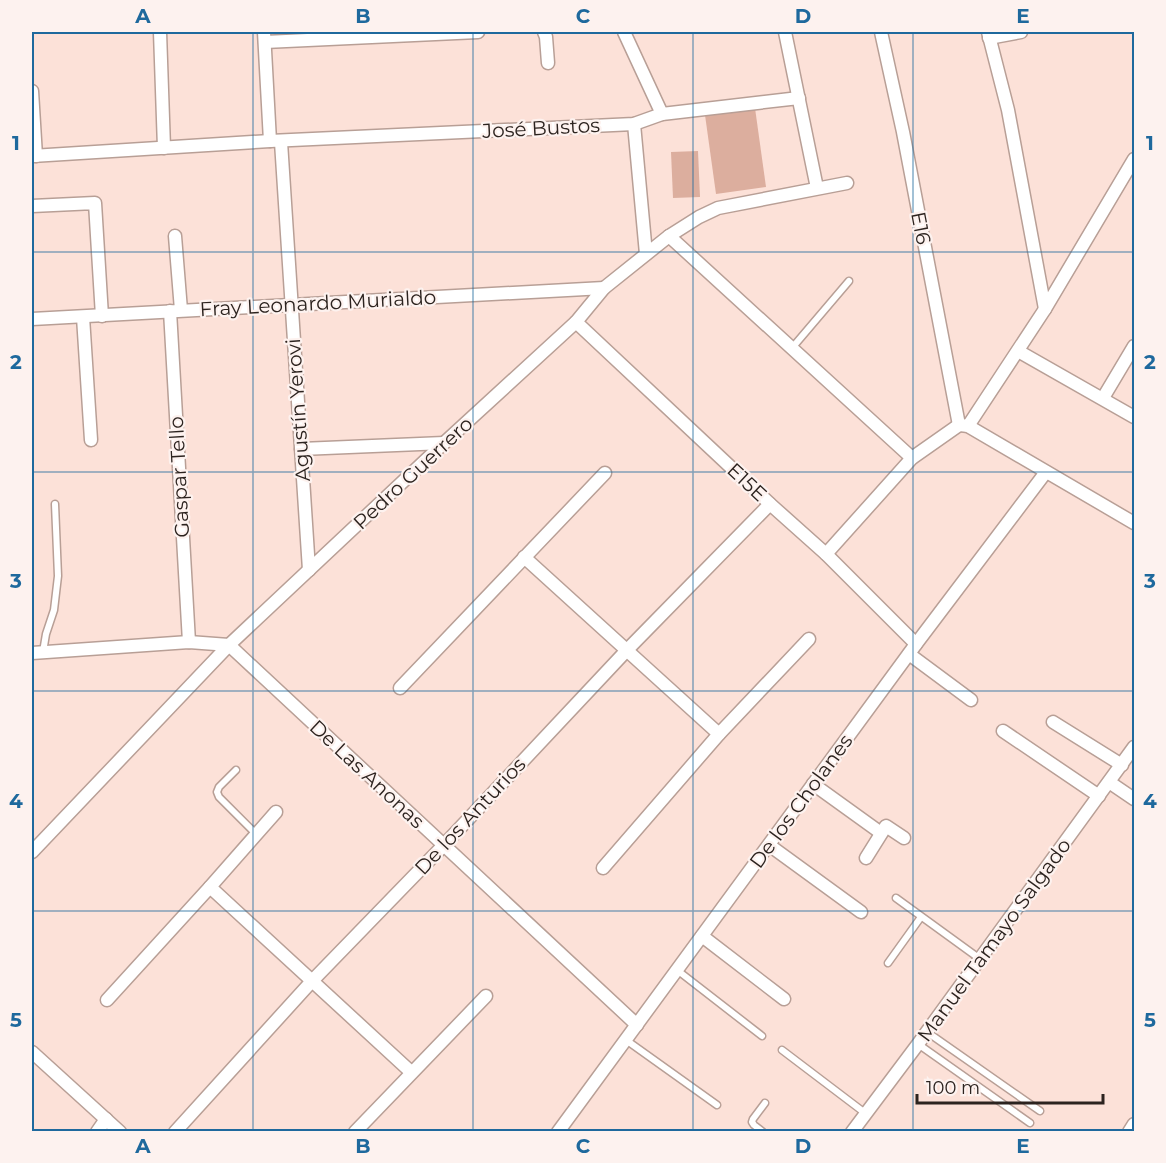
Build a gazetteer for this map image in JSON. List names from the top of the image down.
{
  "streets": {
    "street": [
      "José Bustos",
      "E16",
      "Fray Leonardo Murialdo",
      "Agustín Yerovi",
      "Pedro Guerrero",
      "Gaspar Tello",
      "E15E",
      "De Las Anonas",
      "De los Cholanes",
      "De los Anturios",
      "Manuel Tamayo Salgado"
    ]
  },
  "crossings": [
    ["José Bustos", "Agustín Yerovi"],
    ["Fray Leonardo Murialdo", "Agustín Yerovi"],
    ["Fray Leonardo Murialdo", "Pedro Guerrero"],
    ["Fray Leonardo Murialdo", "Gaspar Tello"],
    ["Agustín Yerovi", "Pedro Guerrero"],
    ["Pedro Guerrero", "E15E"],
    ["Pedro Guerrero", "De Las Anonas"],
    ["E15E", "De los Cholanes"],
    ["E15E", "De los Anturios"],
    ["De Las Anonas", "De los Cholanes"],
    ["De Las Anonas", "De los Anturios"]
  ],
  "scale_bar": "100 m",
  "grid": {
    "columns": [
      "A",
      "B",
      "C",
      "D",
      "E"
    ],
    "rows": [
      "1",
      "2",
      "3",
      "4",
      "5"
    ]
  }
}
